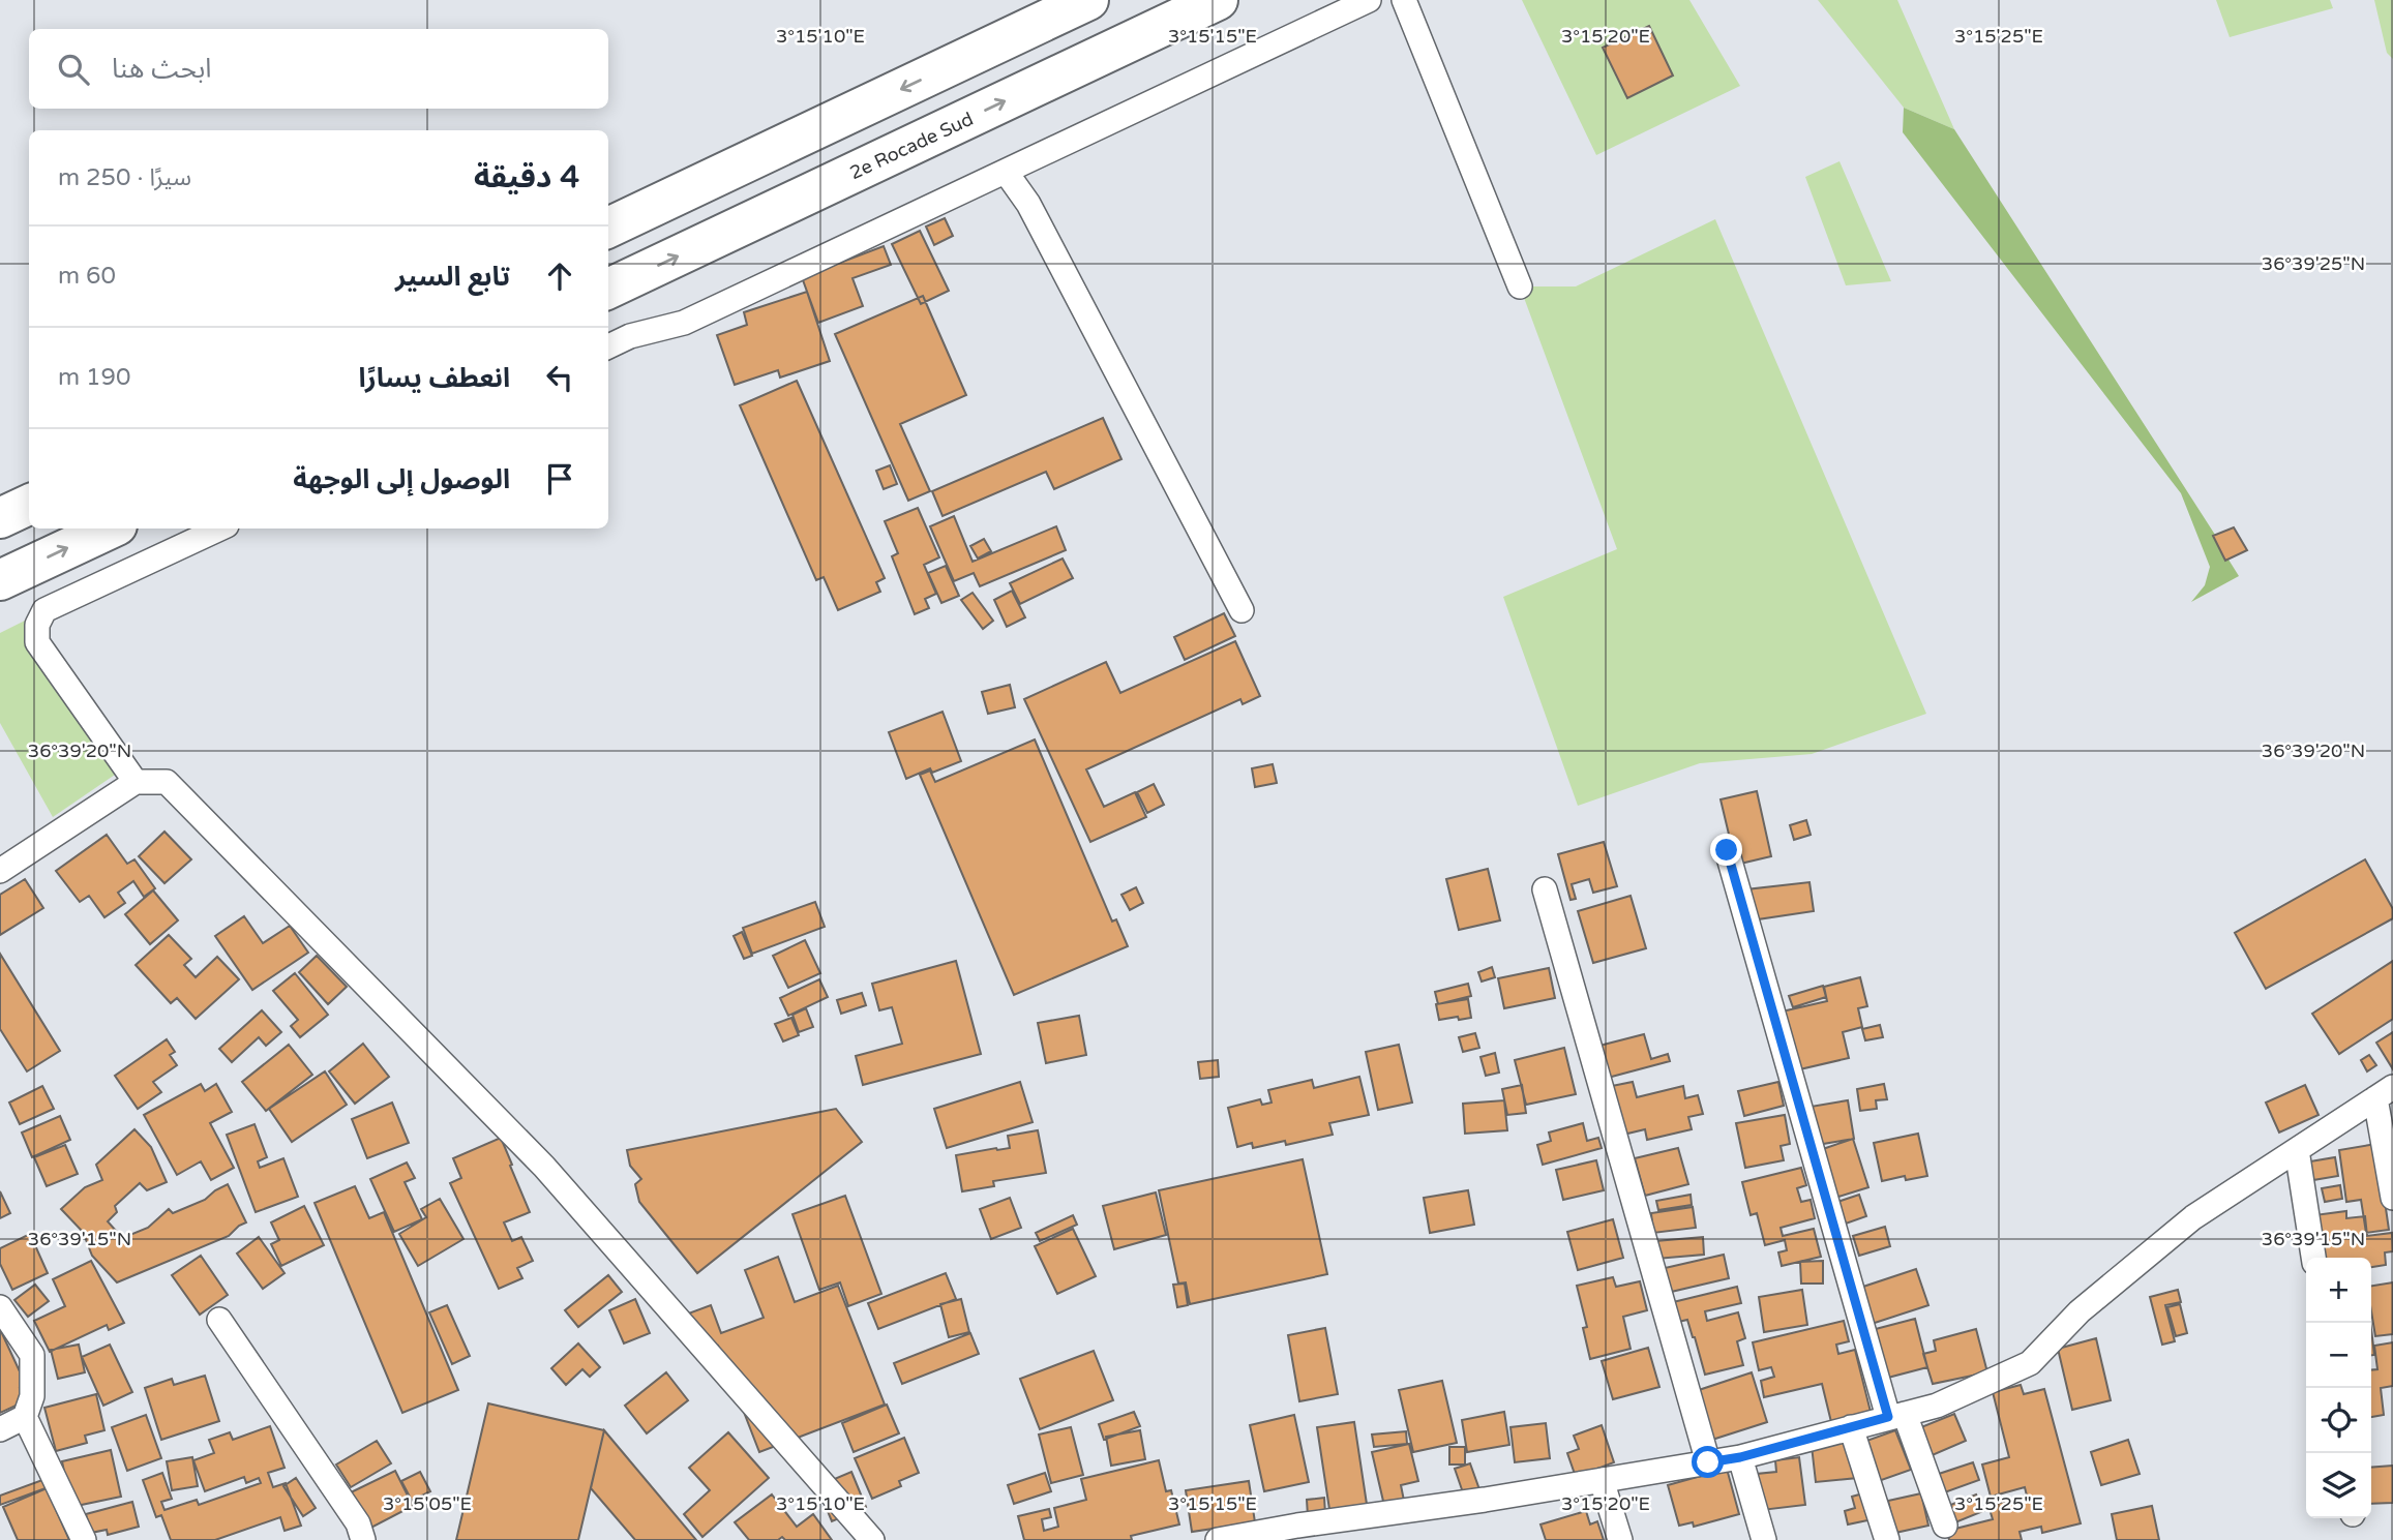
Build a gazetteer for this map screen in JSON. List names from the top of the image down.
{
  "streets": {
    "highway": ["2e Rocade Sud"]
  },
  "page": {
    "search": "ابحث هنا",
    "heading": ["4 دقيقة", "سيرًا · 250 m"],
    "list": [
      ["تابع السير", "60 m"],
      ["انعطف يسارًا", "190 m"],
      "الوصول إلى الوجهة"
    ],
    "map_buttons": ["+", "−"]
  },
  "coordinates": [
    "3°15'10\"E",
    "3°15'15\"E",
    "3°15'20\"E",
    "3°15'25\"E",
    "36°39'25\"N",
    "36°39'20\"N",
    "36°39'15\"N",
    "3°15'05\"E"
  ]
}
